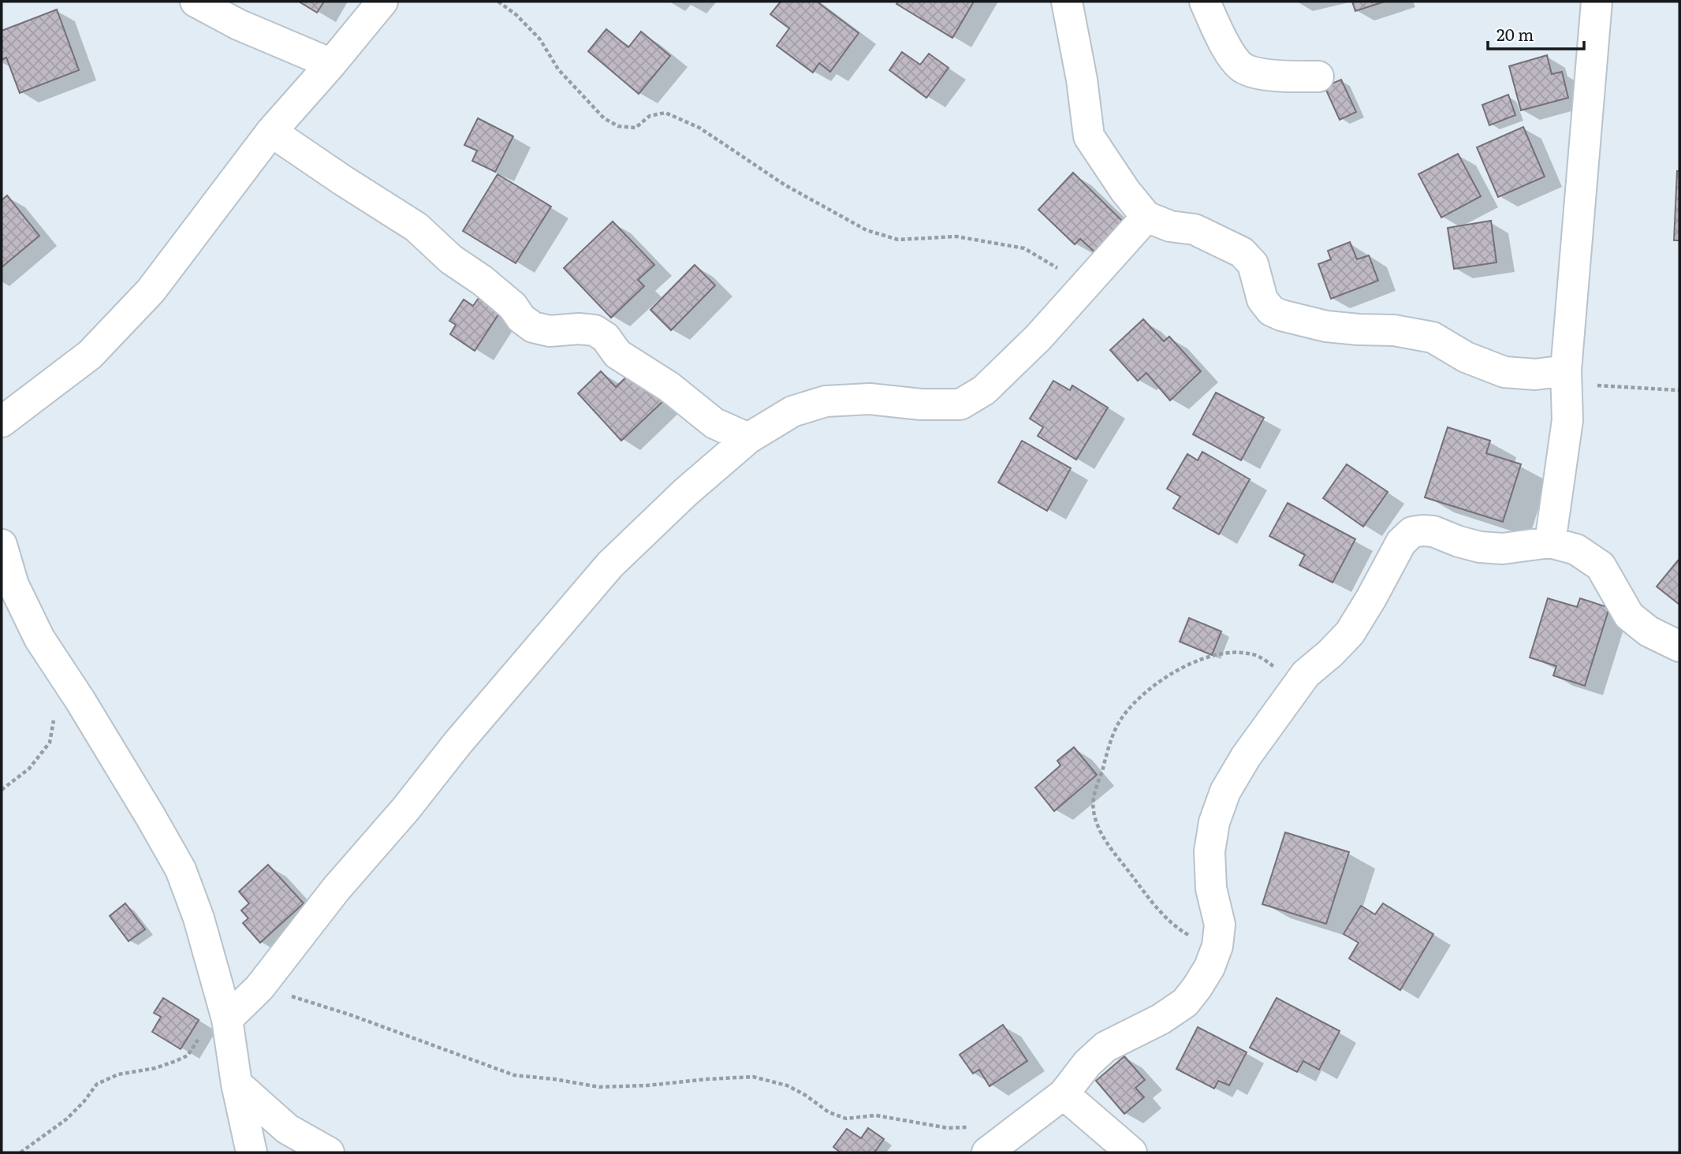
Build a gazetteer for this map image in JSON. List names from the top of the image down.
{
  "scale_bar": "20 m"
}
